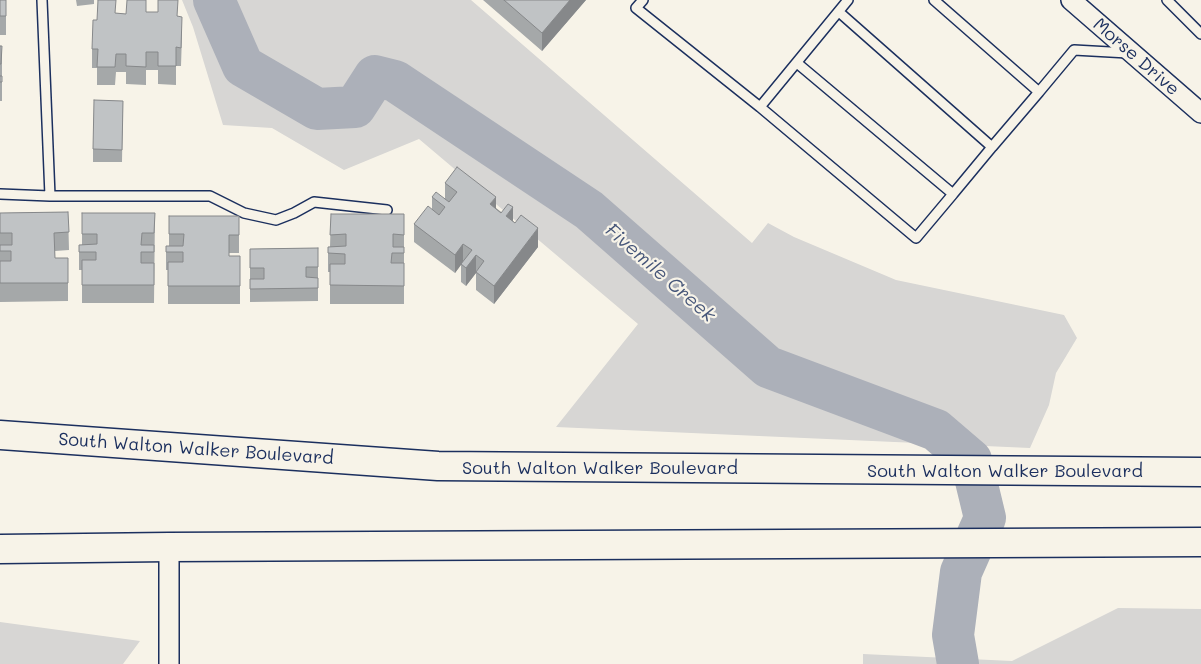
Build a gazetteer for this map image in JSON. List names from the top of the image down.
{
  "streets": {
    "main road": ["South Walton Walker Boulevard"],
    "street": ["Morse Drive"]
  },
  "water": ["Fivemile Creek"]
}
